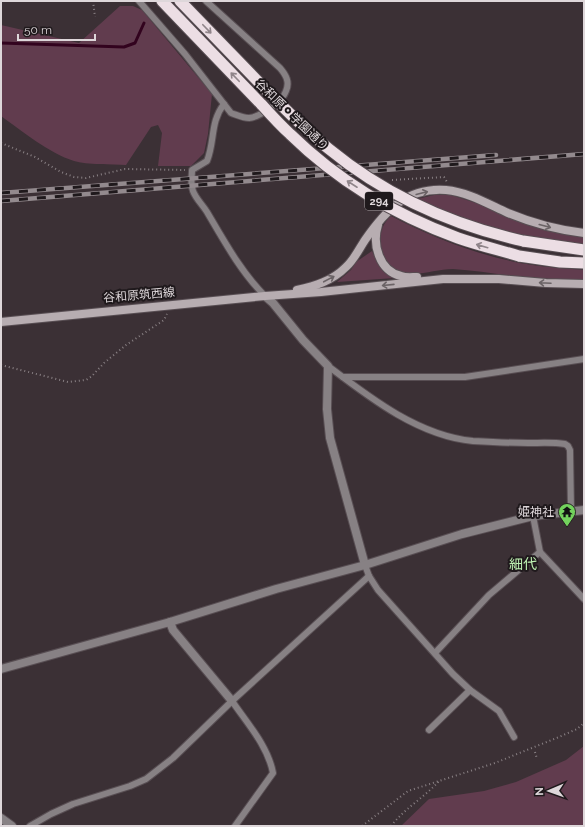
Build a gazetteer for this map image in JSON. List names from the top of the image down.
{
  "streets": {
    "highway": ["谷和原・学園通り", "294"],
    "main road": ["谷和原筑西線"]
  },
  "districts": ["細代"],
  "places": {
    "temple": ["姫神社"]
  },
  "scale_bar": "50 m",
  "north": "left"
}
